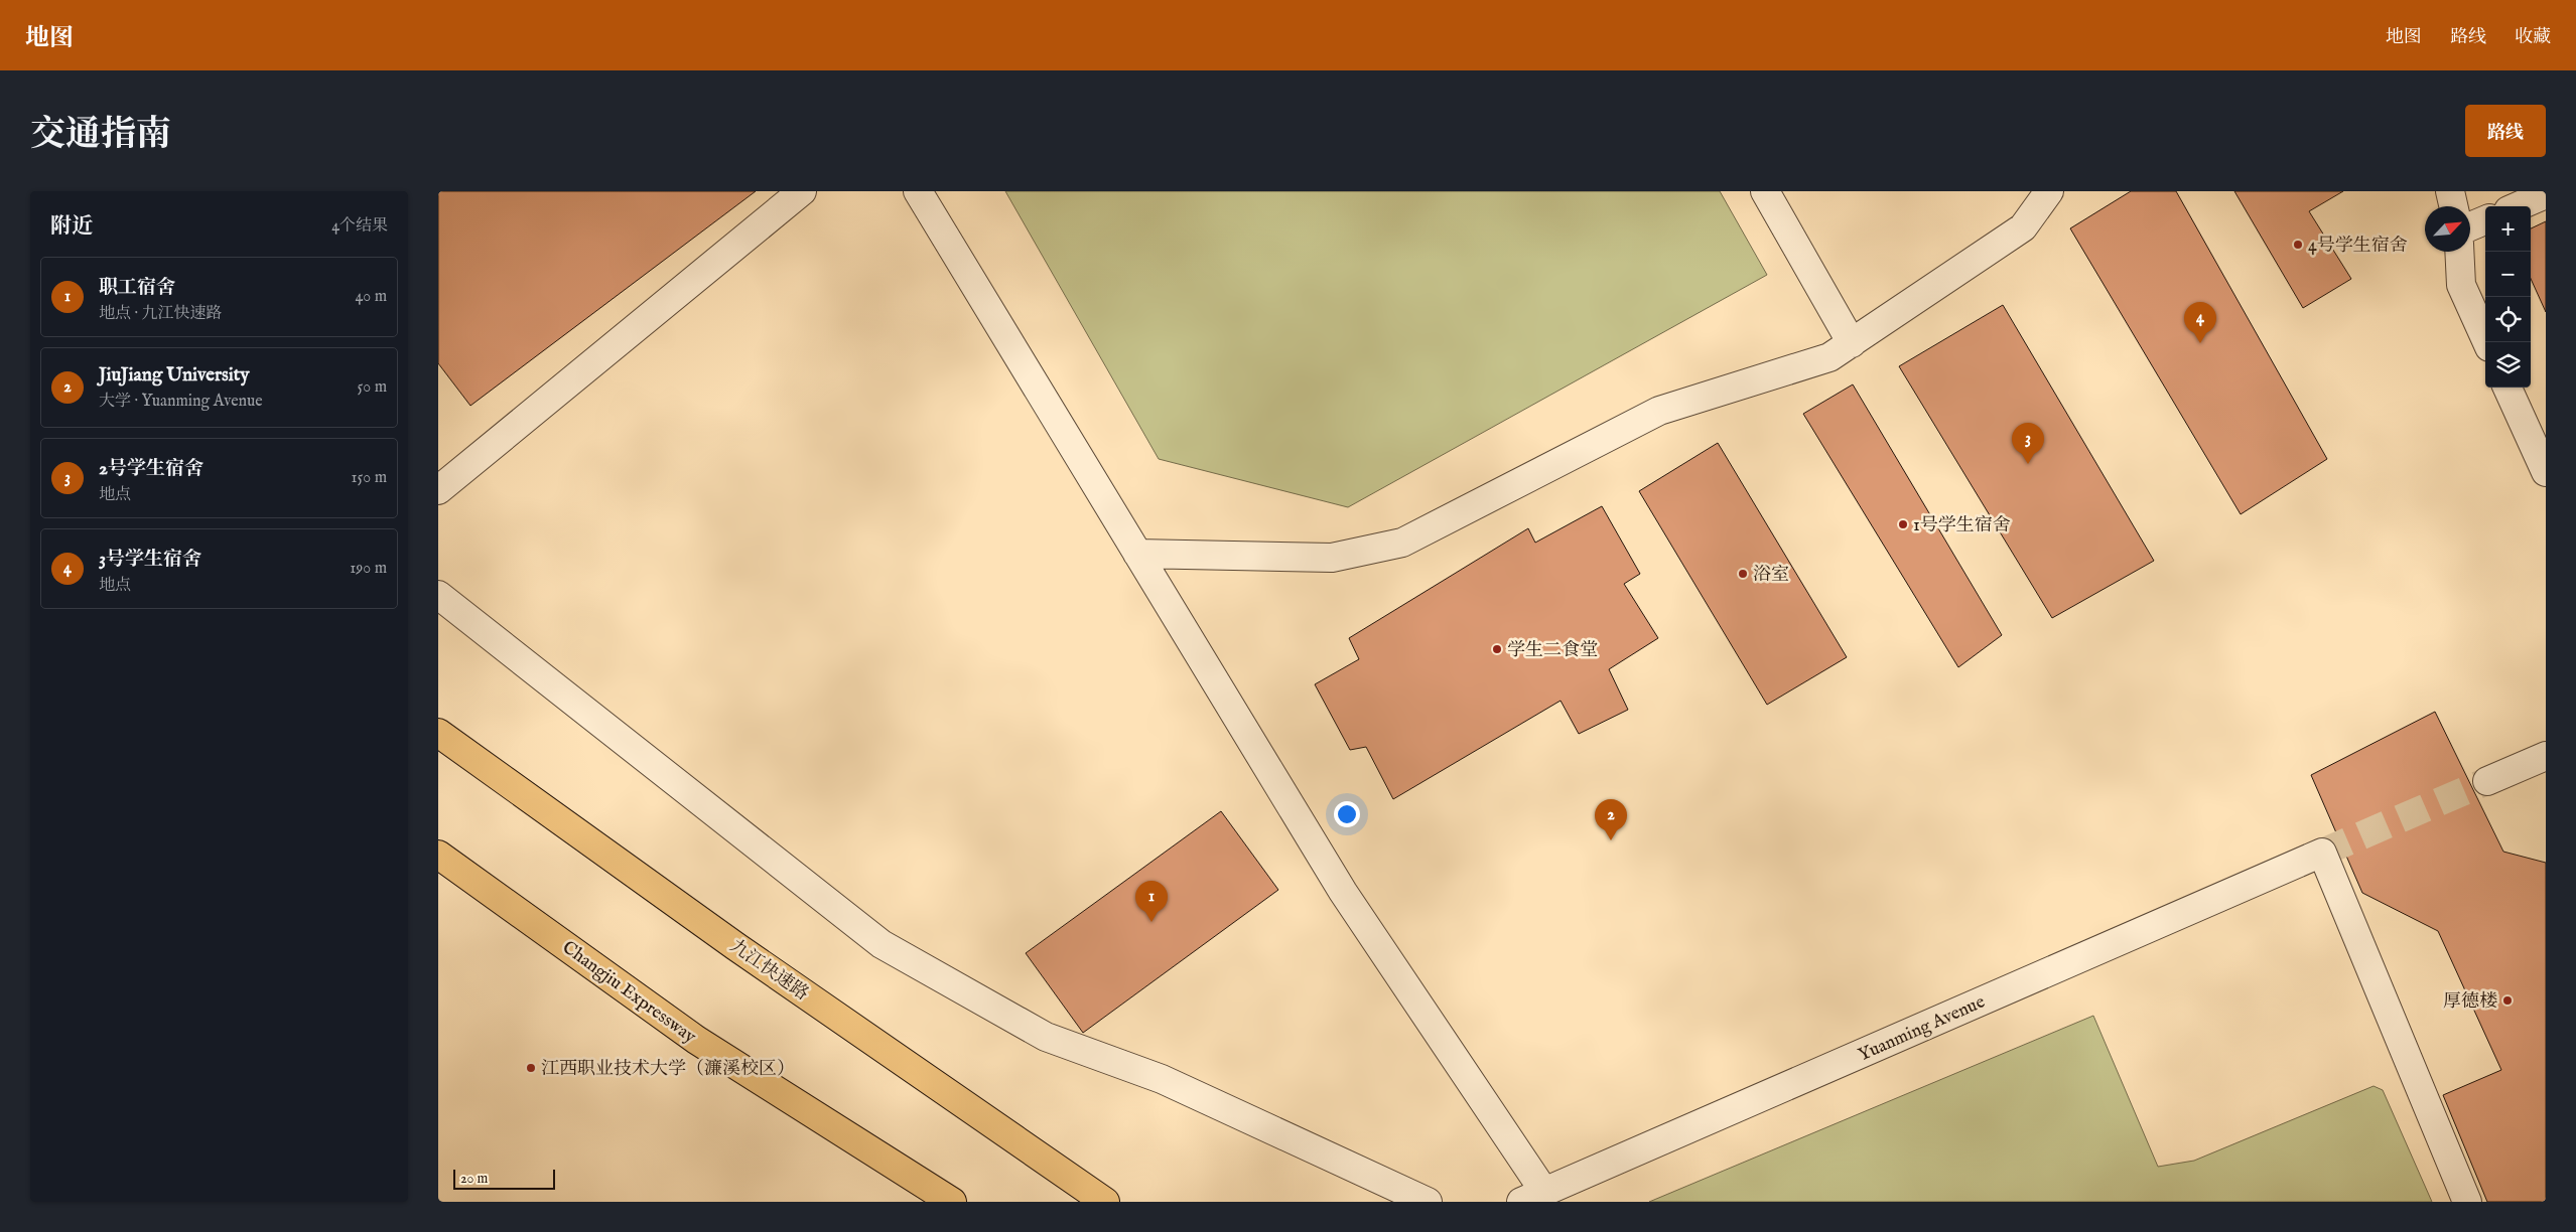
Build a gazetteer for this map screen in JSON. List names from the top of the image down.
{
  "streets": {
    "highway": ["九江快速路", "Changjiu Expressway"],
    "street": ["Yuanming Avenue"]
  },
  "places": [
    "4号学生宿舍",
    "1号学生宿舍",
    "浴室",
    "学生二食堂",
    "厚德楼",
    "江西职业技术大学（濂溪校区）"
  ],
  "scale_bar": "20 m",
  "north": "top right",
  "page": {
    "header": "地图",
    "nav": ["地图", "路线", "收藏"],
    "title": "交通指南",
    "buttons": "路线",
    "heading": ["附近", "4个结果"],
    "map_buttons": ["+", "−"],
    "list": [
      {
        "mark": "1",
        "name": "职工宿舍",
        "note": "地点 · 九江快速路",
        "value": "40 m"
      },
      {
        "mark": "2",
        "name": "JiuJiang University",
        "note": "大学 · Yuanming Avenue",
        "value": "50 m"
      },
      {
        "mark": "3",
        "name": "2号学生宿舍",
        "note": "地点",
        "value": "150 m"
      },
      {
        "mark": "4",
        "name": "3号学生宿舍",
        "note": "地点",
        "value": "190 m"
      }
    ],
    "pins": [
      "4",
      "3",
      "2",
      "1"
    ],
    "scale": "20 m"
  }
}
